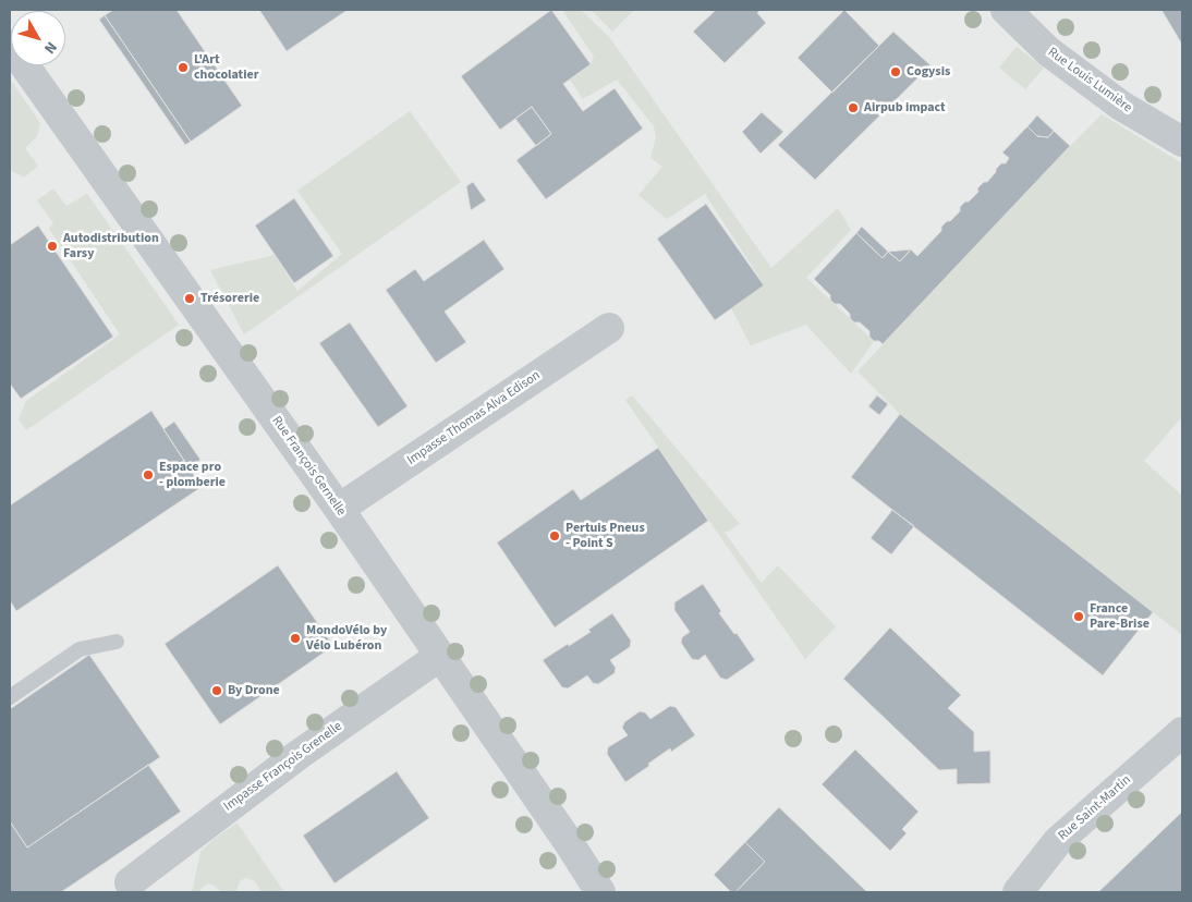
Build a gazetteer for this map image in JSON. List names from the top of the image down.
{
  "streets": {
    "street": [
      "Rue Louis Lumière",
      "Impasse Thomas Alva Edison",
      "Rue François Gernelle",
      "Impasse François Grenelle",
      "Rue Saint-Martin"
    ]
  },
  "crossings": [
    ["Impasse Thomas Alva Edison", "Rue François Gernelle"],
    ["Rue François Gernelle", "Impasse François Grenelle"]
  ],
  "places": [
    "L'Art chocolatier",
    "Cogysis",
    "Airpub impact",
    "Autodistribution Farsy",
    "Trésorerie",
    "Espace pro - plomberie",
    "Pertuis Pneus - Point S",
    "France Pare-Brise",
    "MondoVélo by Vélo Lubéron",
    "By Drone"
  ],
  "north": "bottom right"
}
